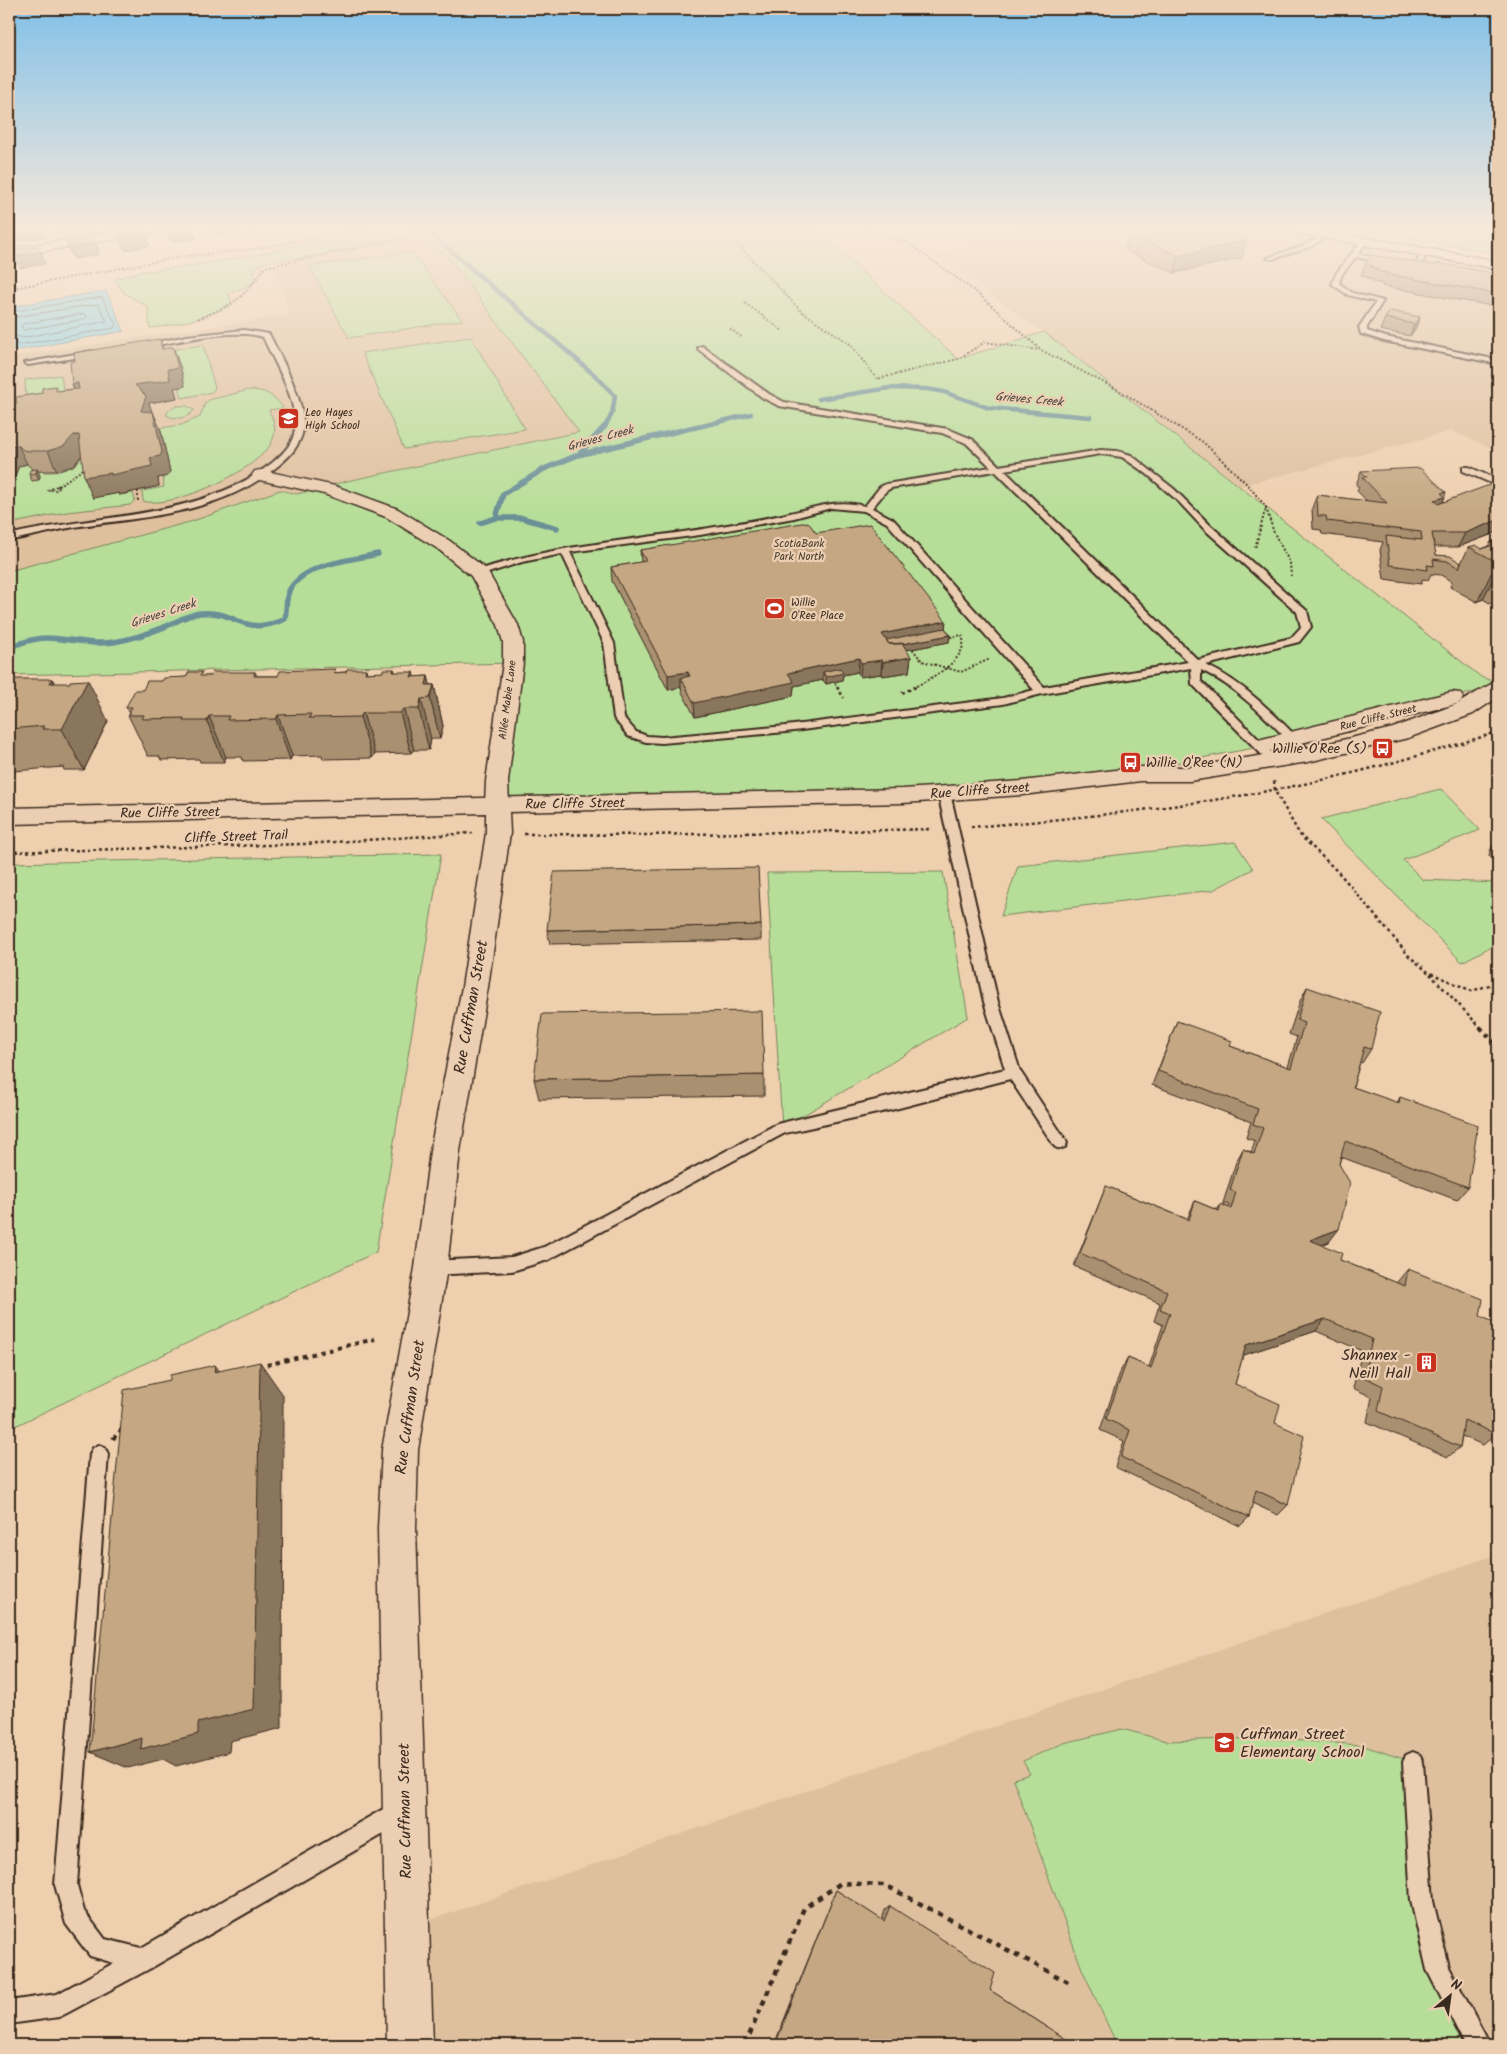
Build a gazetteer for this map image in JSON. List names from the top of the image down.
{
  "streets": {
    "main road": ["Allée Mabie Lane", "Rue Cliffe Street", "Rue Cuffman Street"],
    "path": ["Cliffe Street Trail"]
  },
  "crossings": [
    ["Allée Mabie Lane", "Rue Cliffe Street"],
    ["Allée Mabie Lane", "Rue Cuffman Street"],
    ["Rue Cliffe Street", "Rue Cuffman Street"]
  ],
  "water": ["Grieves Creek"],
  "parks": ["ScotiaBank Park North"],
  "places": {
    "school or university": ["Leo Hayes High School", "Cuffman Street Elementary School"],
    "sports": ["Willie O'Ree Place"],
    "bus stop": ["Willie O'Ree (S)", "Willie O'Ree (N)"],
    "building": ["Shannex - Neill Hall"]
  },
  "north": "top right"
}
